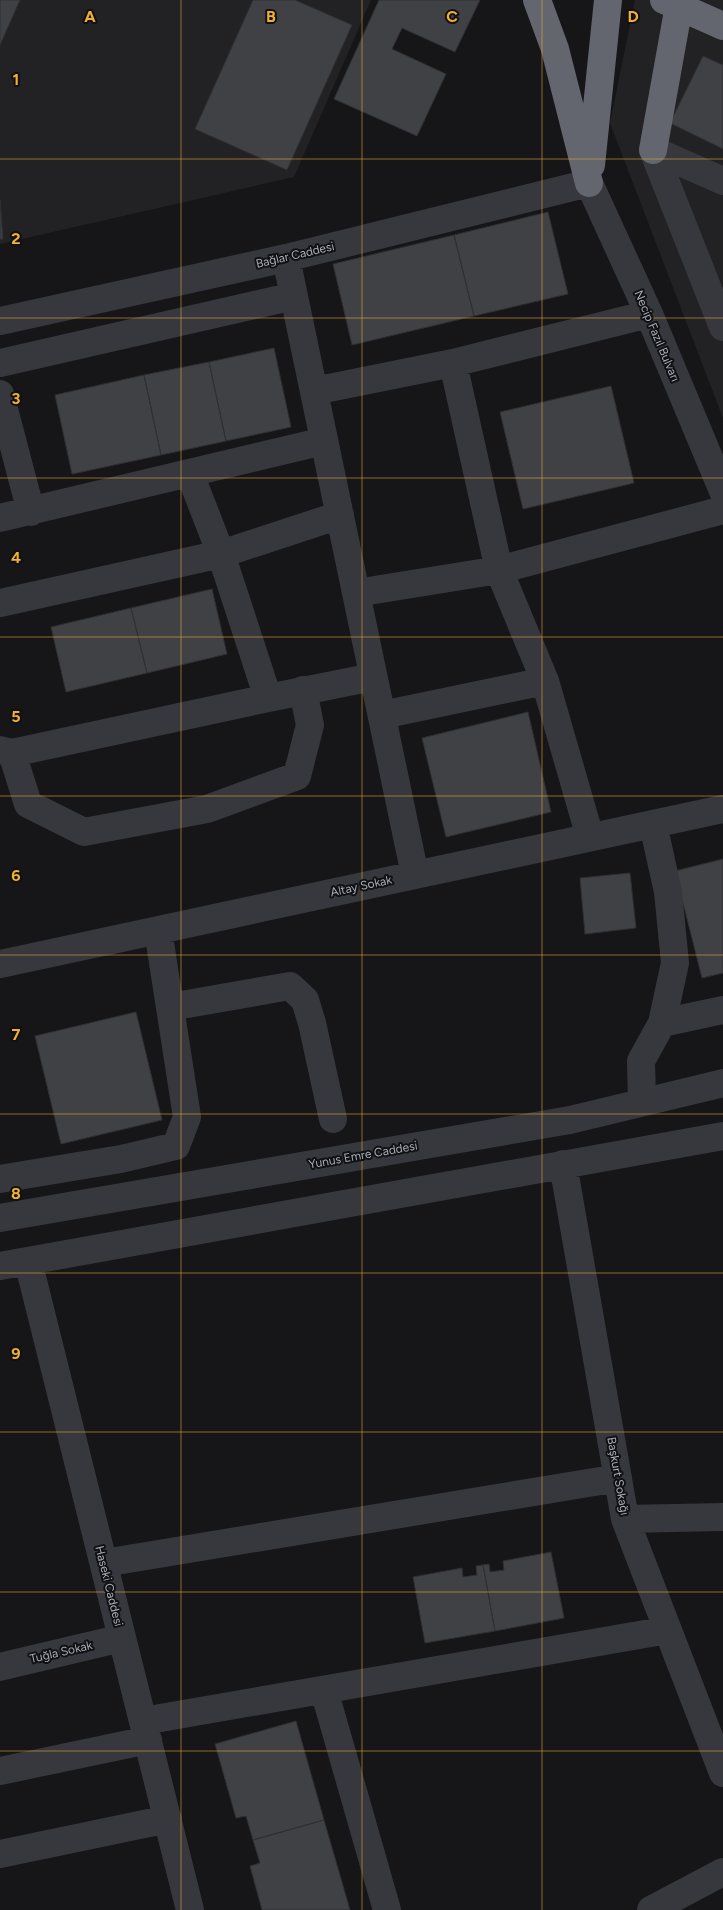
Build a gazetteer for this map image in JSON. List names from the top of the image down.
{
  "streets": {
    "street": [
      "Bağlar Caddesi",
      "Necip Fazıl Bulvarı",
      "Altay Sokak",
      "Yunus Emre Caddesi",
      "Başkurt Sokağı",
      "Haseki Caddesi",
      "Tuğla Sokak"
    ]
  },
  "crossings": [
    ["Bağlar Caddesi", "Necip Fazıl Bulvarı"],
    ["Haseki Caddesi", "Tuğla Sokak"]
  ],
  "grid": {
    "columns": [
      "A",
      "B",
      "C",
      "D"
    ],
    "rows": [
      "1",
      "2",
      "3",
      "4",
      "5",
      "6",
      "7",
      "8",
      "9"
    ]
  }
}
